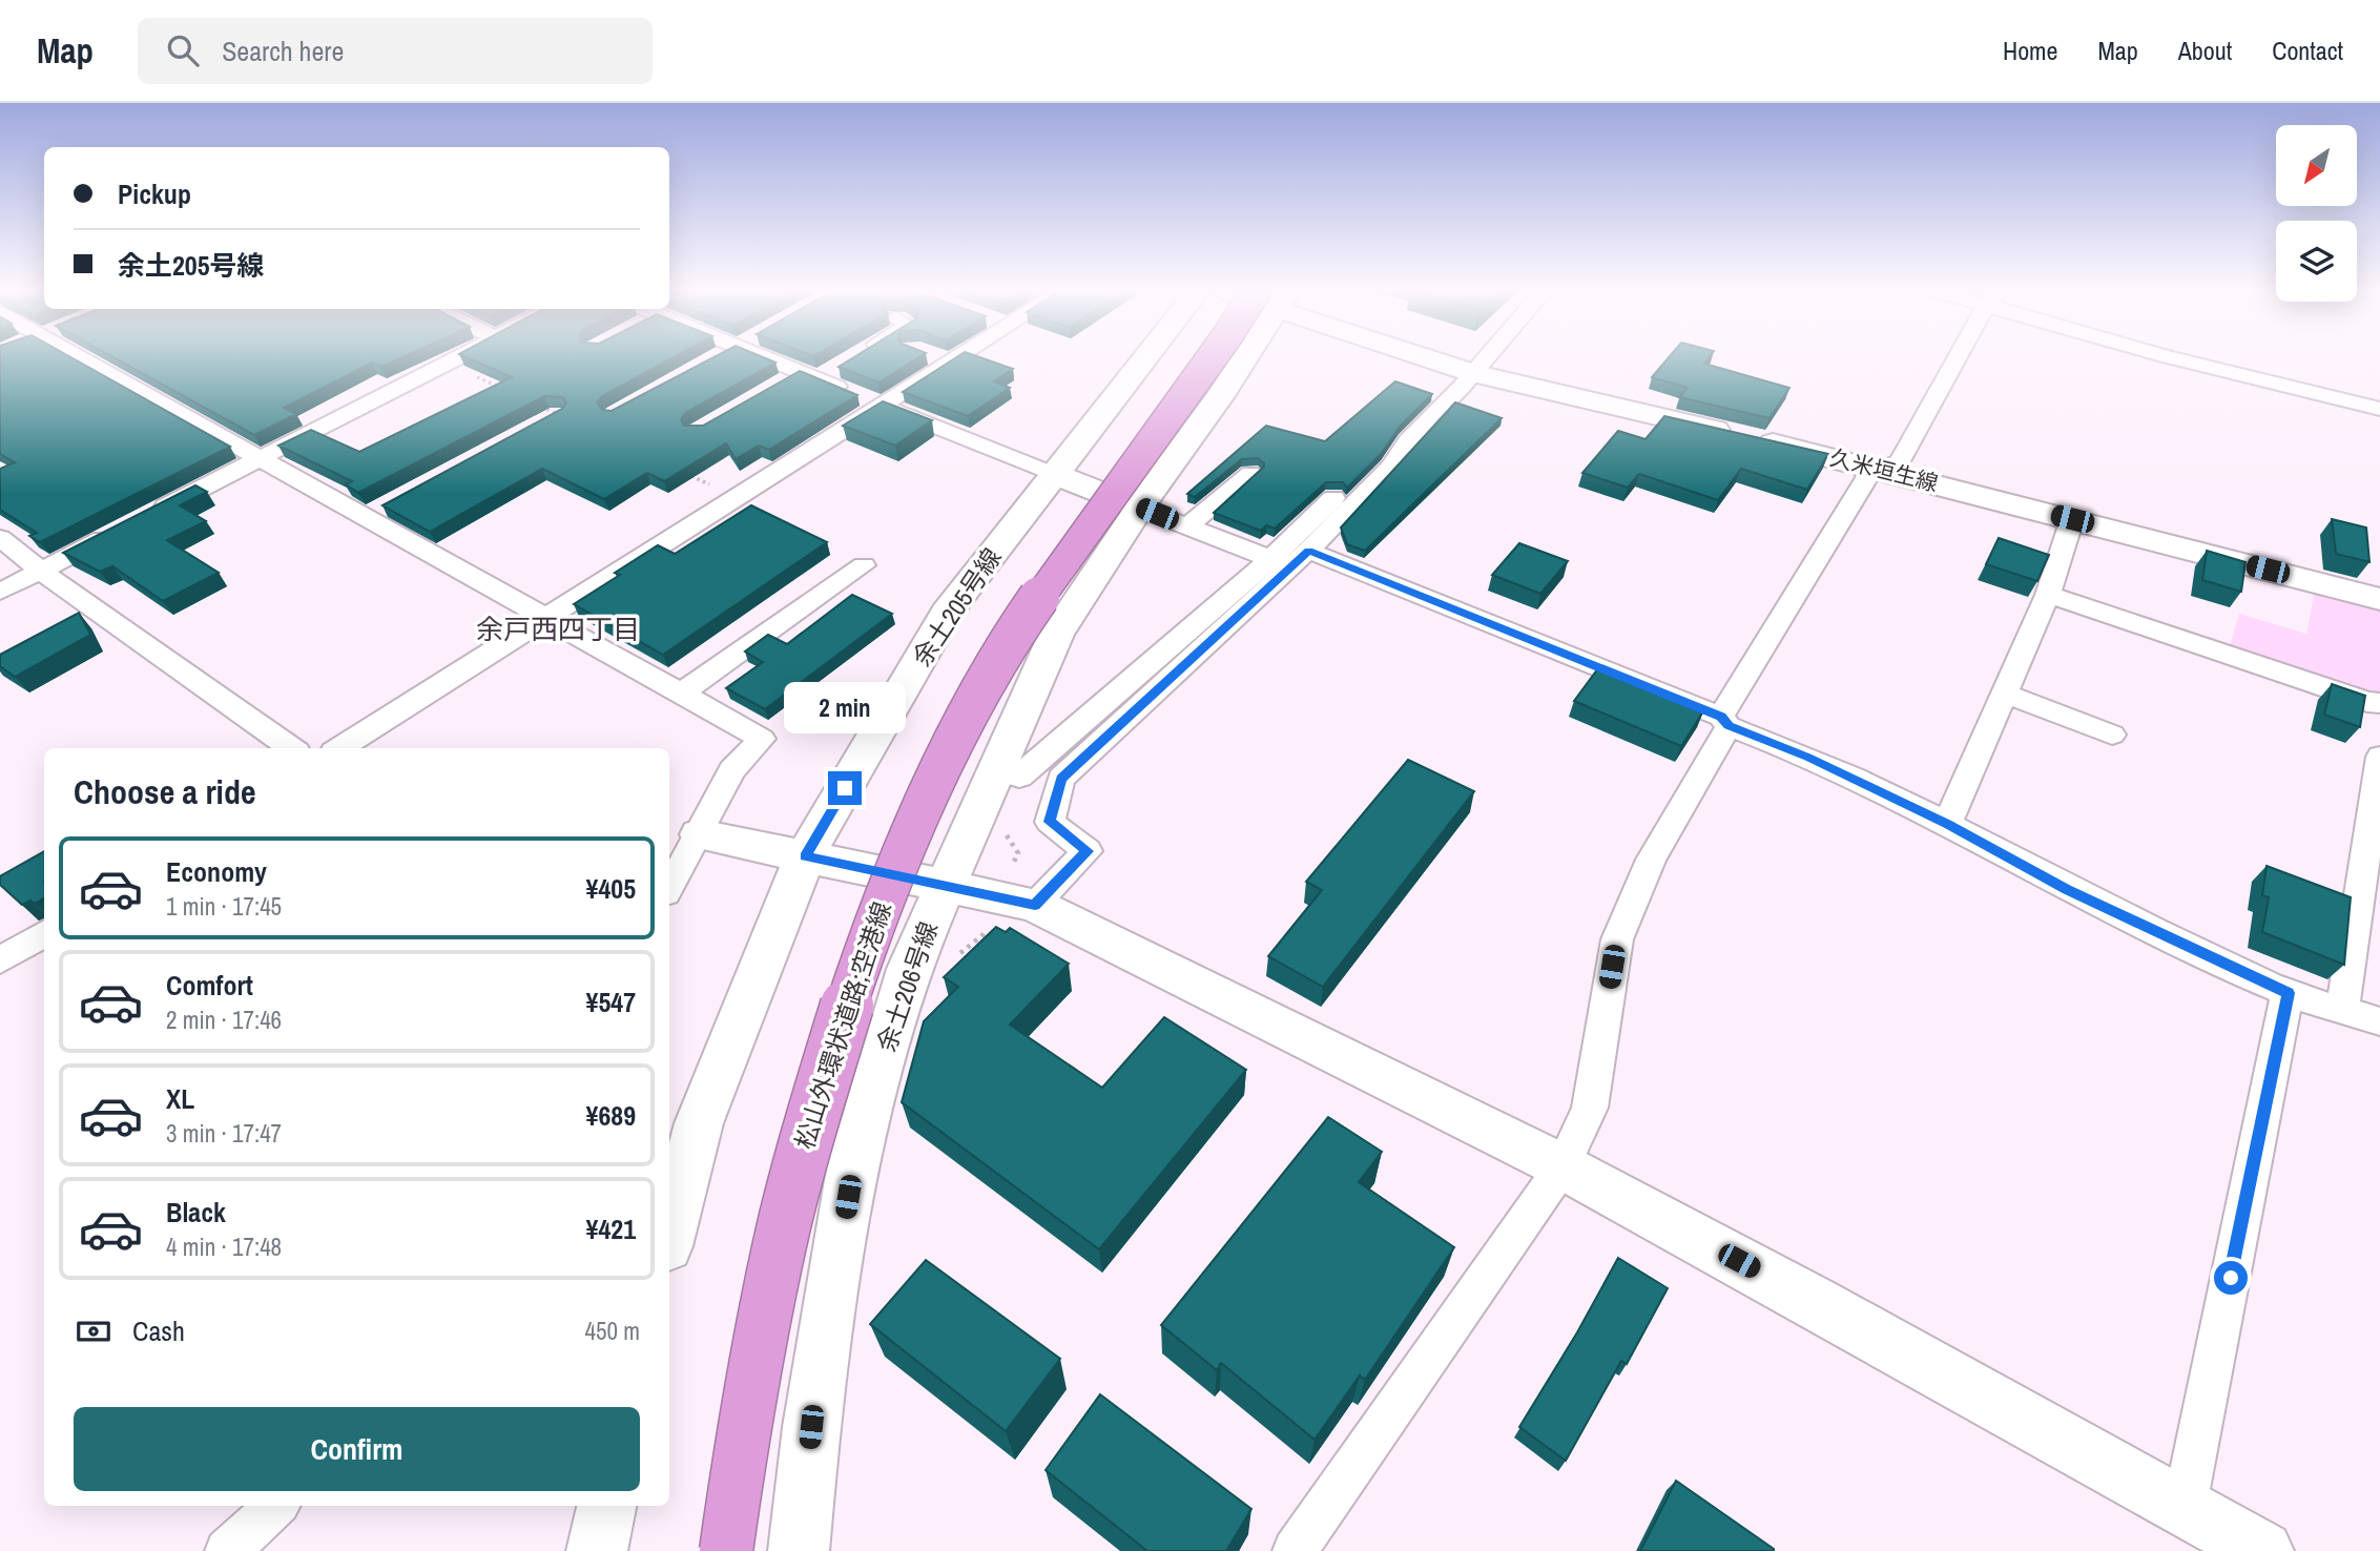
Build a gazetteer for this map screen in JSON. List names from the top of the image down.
{
  "streets": {
    "highway": ["松山外環状道路;空港線"],
    "street": ["久米垣生線", "余土205号線", "余土206号線"]
  },
  "districts": ["余戸西四丁目"],
  "north": "bottom left",
  "page": {
    "header": "Map",
    "search": "Search here",
    "nav": [
      "Home",
      "Map",
      "About",
      "Contact"
    ],
    "banner": ["Pickup", "余土205号線"],
    "bubble": "2 min",
    "heading": "Choose a ride",
    "list": [
      {
        "name": "Economy",
        "note": "1 min · 17:45",
        "value": "¥405"
      },
      {
        "name": "Comfort",
        "note": "2 min · 17:46",
        "value": "¥547"
      },
      {
        "name": "XL",
        "note": "3 min · 17:47",
        "value": "¥689"
      },
      {
        "name": "Black",
        "note": "4 min · 17:48",
        "value": "¥421"
      }
    ],
    "pay": ["Cash", "450 m"],
    "buttons": "Confirm"
  }
}
